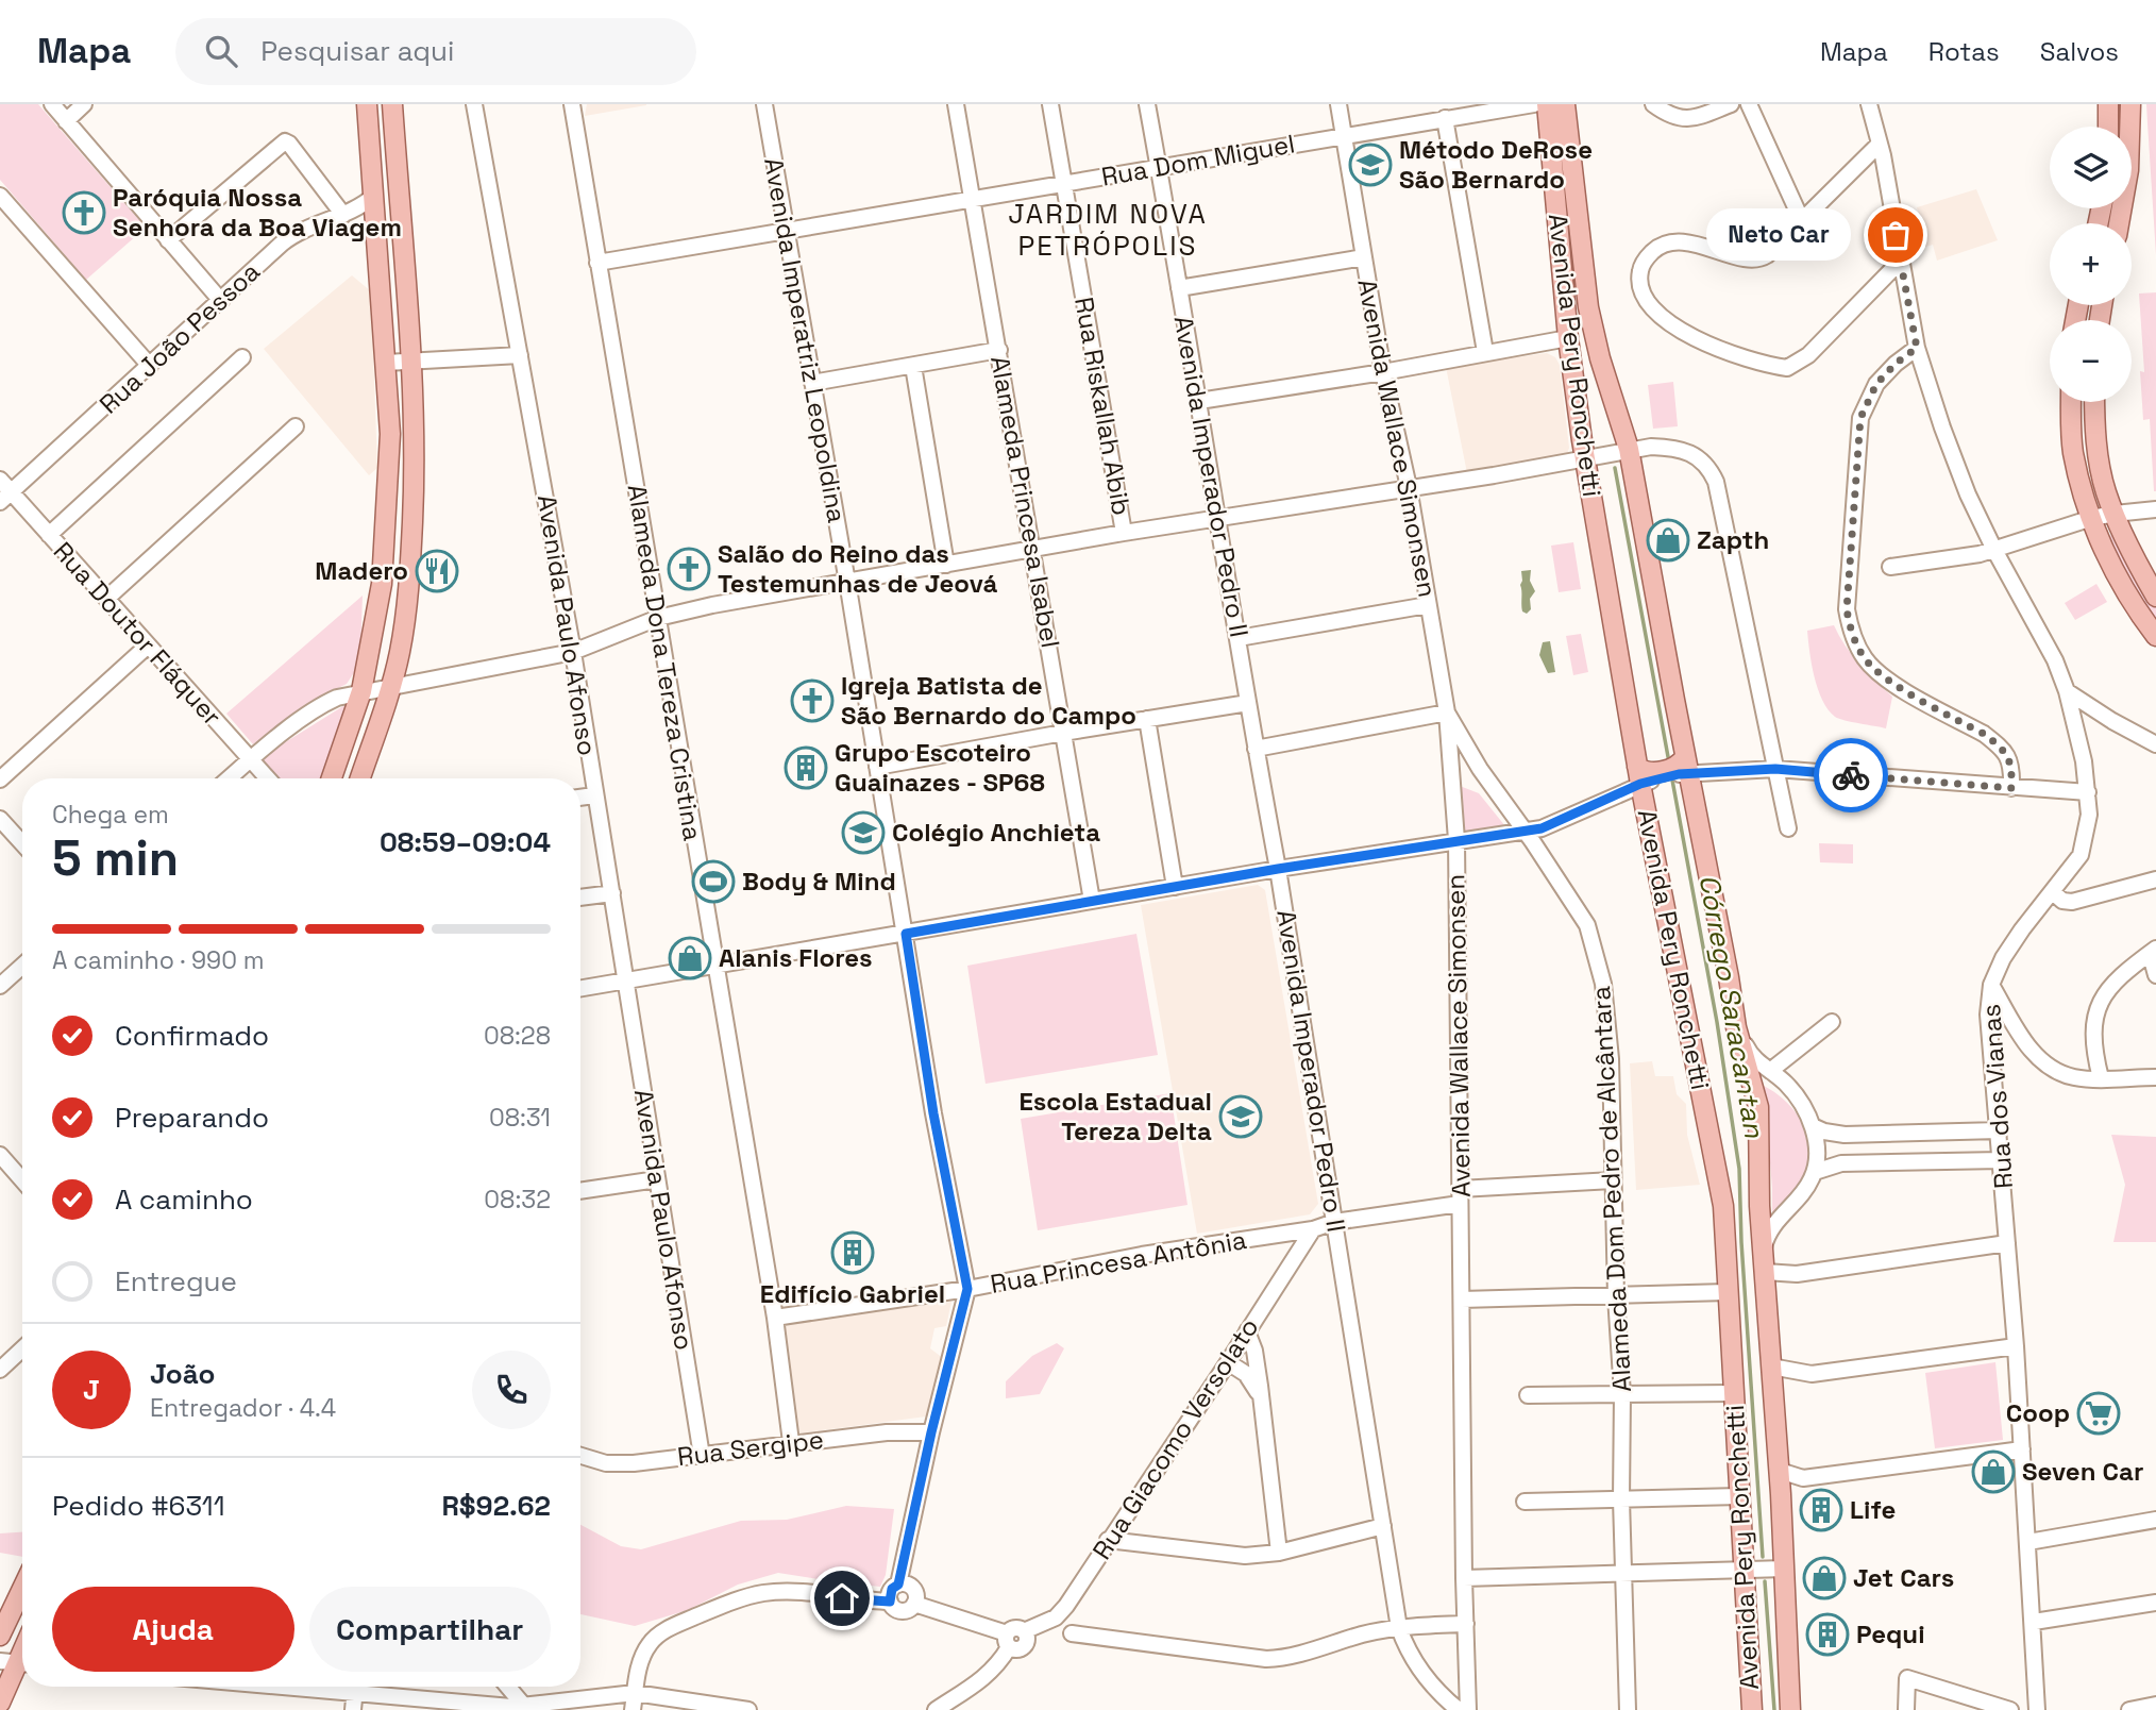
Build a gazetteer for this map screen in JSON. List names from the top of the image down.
{
  "streets": {
    "main road": ["Avenida Pery Ronchetti"],
    "street": [
      "Rua Dom Miguel",
      "Rua João Pessoa",
      "Avenida Imperatriz Leopoldina",
      "Rua Riskallah Abib",
      "Avenida Wallace Simonsen",
      "Avenida Imperador Pedro II",
      "Alameda Princesa Isabel",
      "Avenida Paulo Afonso",
      "Rua Doutor Fláquer",
      "Alameda Dona Tereza Cristina",
      "Rua dos Vianas",
      "Alameda Dom Pedro de Alcântara",
      "Rua Princesa Antônia",
      "Rua Giacomo Versolato",
      "Rua Sergipe"
    ]
  },
  "crossings": [
    ["Rua Dom Miguel", "Avenida Imperatriz Leopoldina"],
    ["Rua Dom Miguel", "Rua Riskallah Abib"],
    ["Rua Dom Miguel", "Avenida Wallace Simonsen"],
    ["Rua Dom Miguel", "Avenida Imperador Pedro II"],
    ["Rua Dom Miguel", "Alameda Princesa Isabel"],
    ["Rua Dom Miguel", "Alameda Dona Tereza Cristina"],
    ["Rua João Pessoa", "Rua Doutor Fláquer"],
    ["Avenida Imperatriz Leopoldina", "Rua Princesa Antônia"],
    ["Avenida Imperatriz Leopoldina", "Rua Sergipe"],
    ["Avenida Wallace Simonsen", "Alameda Dom Pedro de Alcântara"],
    ["Avenida Wallace Simonsen", "Rua Princesa Antônia"],
    ["Avenida Imperador Pedro II", "Rua Princesa Antônia"],
    ["Avenida Paulo Afonso", "Rua Sergipe"],
    ["Alameda Dona Tereza Cristina", "Rua Princesa Antônia"],
    ["Alameda Dona Tereza Cristina", "Rua Sergipe"],
    ["Alameda Dom Pedro de Alcântara", "Rua Princesa Antônia"],
    ["Rua Princesa Antônia", "Rua Giacomo Versolato"]
  ],
  "districts": ["JARDIM NOVA PETRÓPOLIS"],
  "water": ["Córrego Saracantan"],
  "places": {
    "school or university": ["Método DeRose São Bernardo", "Colégio Anchieta", "Escola Estadual Tereza Delta"],
    "church": ["Paróquia Nossa Senhora da Boa Viagem", "Salão do Reino das Testemunhas de Jeová", "Igreja Batista de São Bernardo do Campo"],
    "other": ["Neto Car"],
    "shop": [
      "Zapth",
      "Alanis Flores",
      "Seven Car",
      "Jet Cars"
    ],
    "restaurant": ["Madero"],
    "building": [
      "Grupo Escoteiro Guainazes - SP68",
      "Edifício Gabriel",
      "Life",
      "Pequi"
    ],
    "sports": ["Body & Mind"],
    "supermarket": ["Coop"]
  },
  "page": {
    "header": "Mapa",
    "search": "Pesquisar aqui",
    "nav": ["Mapa", "Rotas", "Salvos"],
    "map_buttons": ["+", "−"],
    "bubble": "Neto Car",
    "heading": ["5 min", "Chega em", "08:59–09:04"],
    "panel": [
      "João",
      "Entregador · 4.4",
      "Pedido #6311",
      "R$92.62"
    ],
    "bar": "A caminho · 990 m",
    "list": [
      ["Confirmado", "08:28"],
      ["Preparando", "08:31"],
      ["A caminho", "08:32"],
      "Entregue"
    ],
    "round": "J",
    "buttons": ["Ajuda", "Compartilhar"]
  }
}
